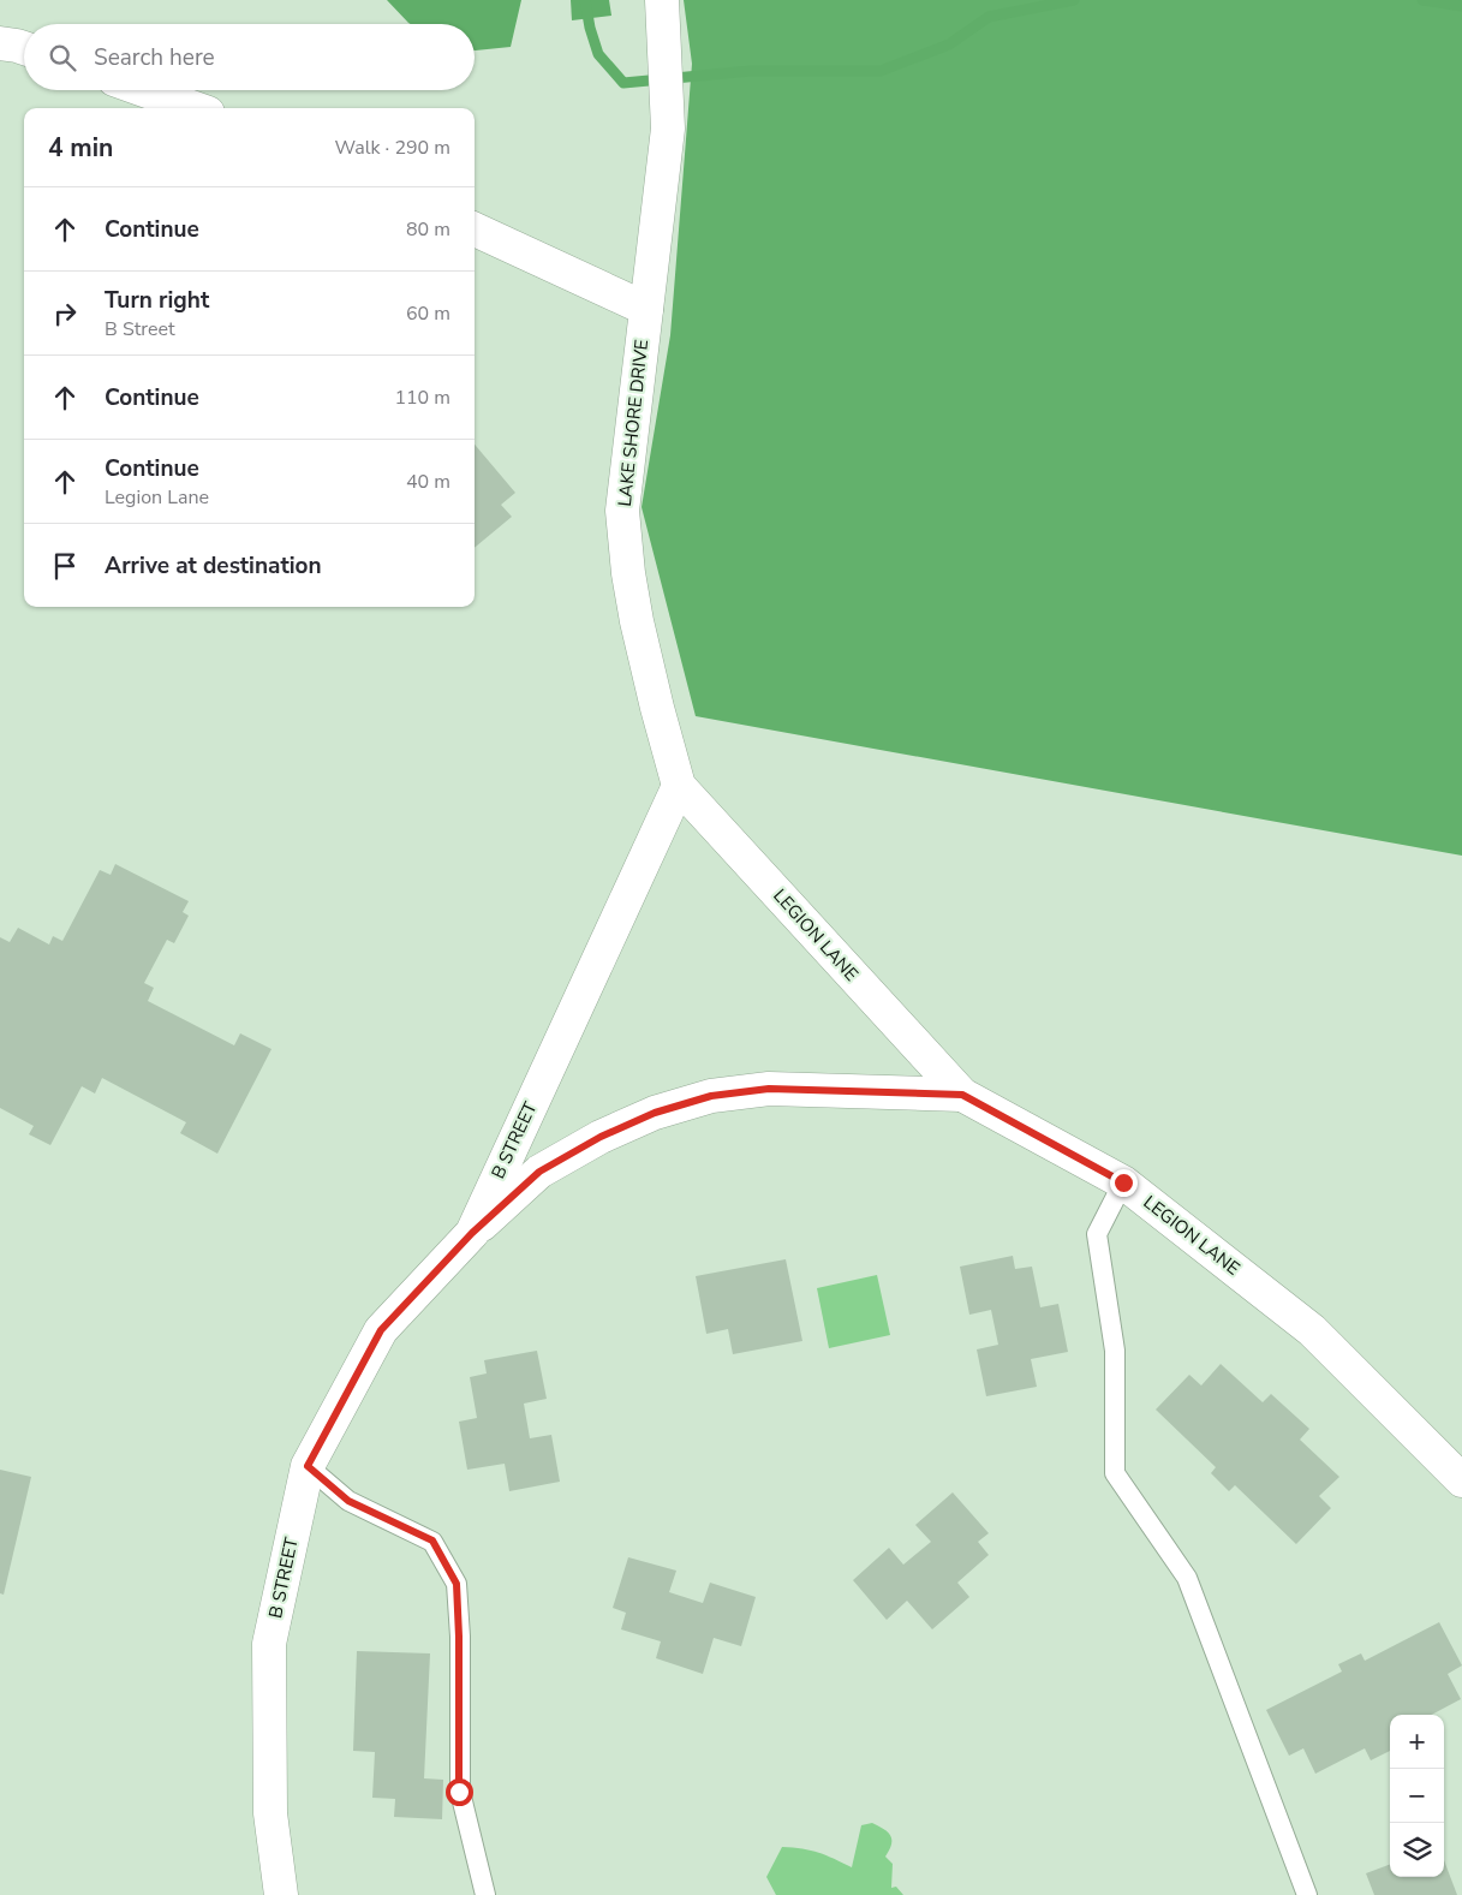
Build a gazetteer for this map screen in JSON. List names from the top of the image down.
{
  "streets": {
    "street": ["LAKE SHORE DRIVE", "LEGION LANE", "B STREET"]
  },
  "crossings": [
    ["LAKE SHORE DRIVE", "LEGION LANE"],
    ["LAKE SHORE DRIVE", "B STREET"],
    ["LEGION LANE", "B STREET"]
  ],
  "page": {
    "search": "Search here",
    "heading": ["4 min", "Walk · 290 m"],
    "list": [
      ["Continue", "80 m"],
      ["Turn right", "B Street", "60 m"],
      ["Continue", "110 m"],
      ["Continue", "Legion Lane", "40 m"],
      "Arrive at destination"
    ],
    "map_buttons": ["+", "−"]
  }
}
